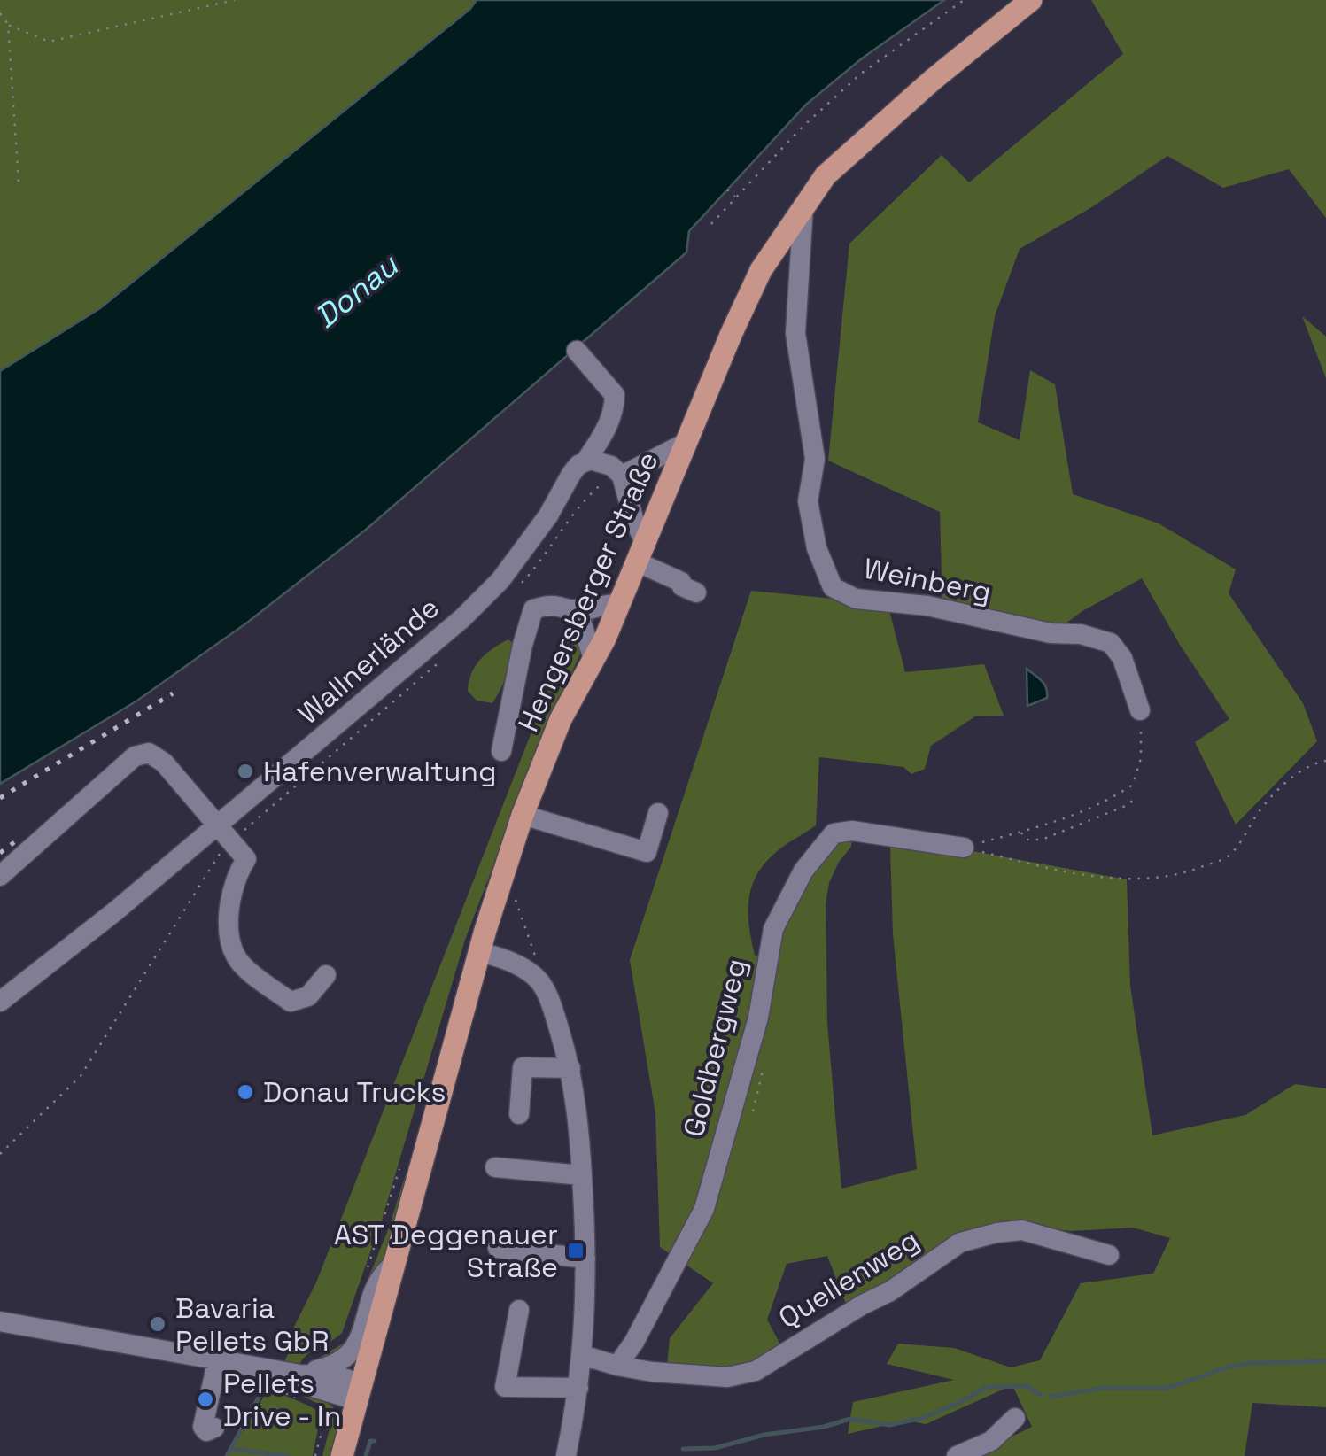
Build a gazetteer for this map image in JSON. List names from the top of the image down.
{
  "streets": {
    "main road": ["Hengersberger Straße"],
    "street": [
      "Weinberg",
      "Wallnerlände",
      "Goldbergweg",
      "Quellenweg"
    ]
  },
  "crossings": [
    ["Weinberg", "Hengersberger Straße"],
    ["Goldbergweg", "Quellenweg"]
  ],
  "water": ["Donau"],
  "places": {
    "other": [
      "Hafenverwaltung",
      "Donau Trucks",
      "Bavaria Pellets GbR",
      "Pellets Drive - In"
    ],
    "transit": ["AST Deggenauer Straße"]
  }
}
